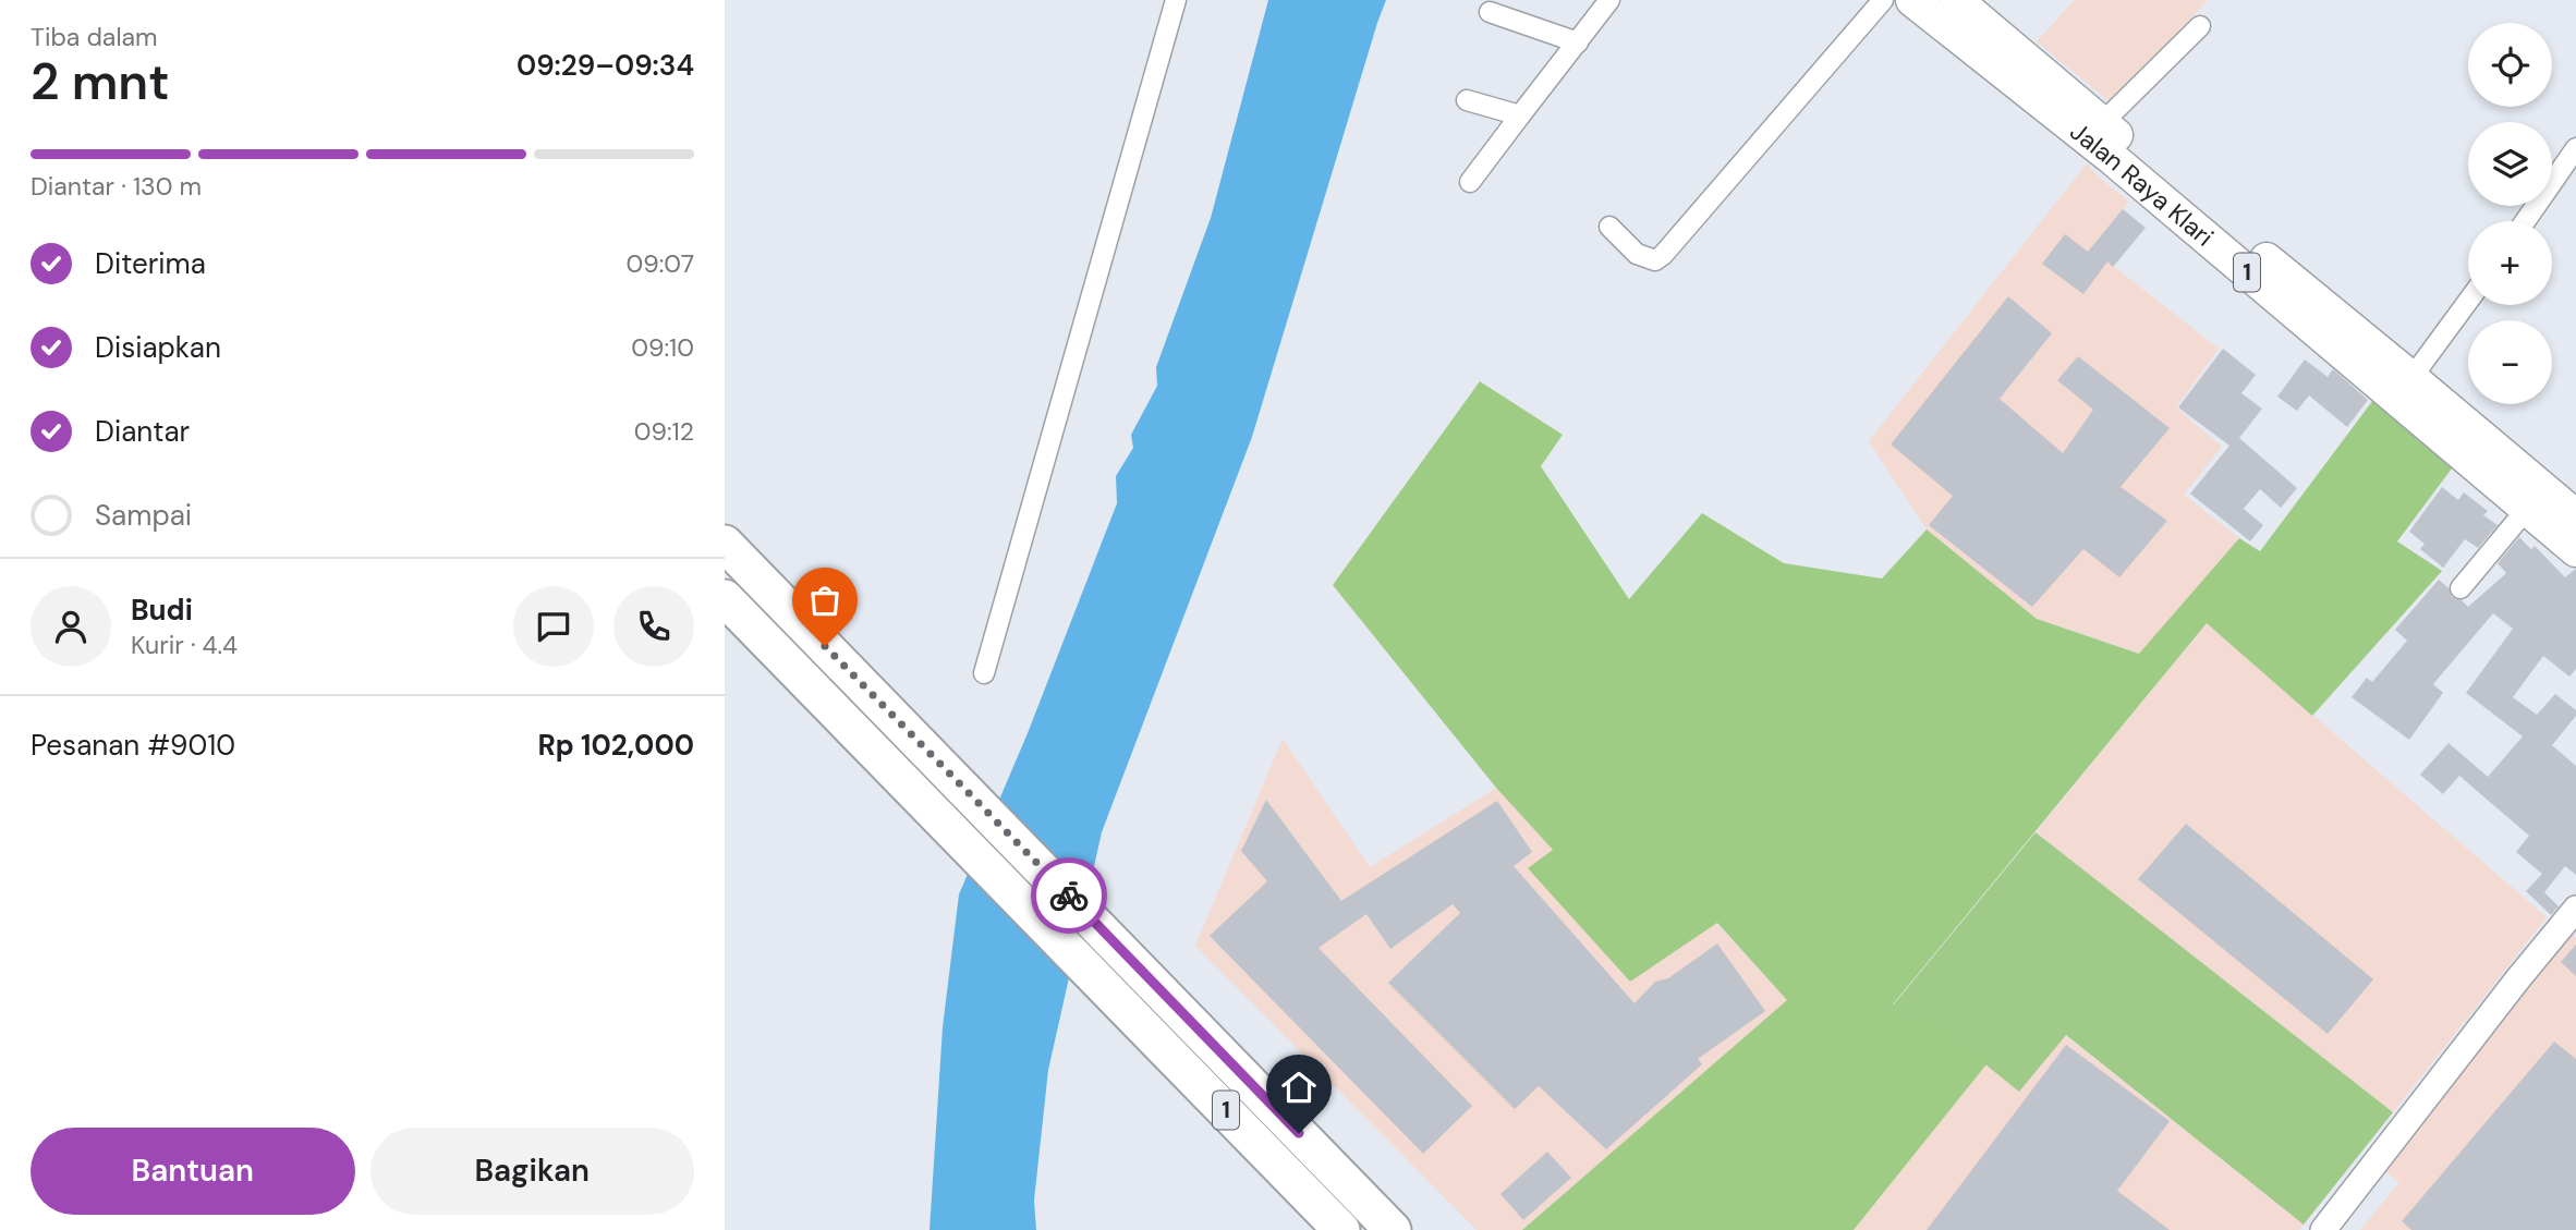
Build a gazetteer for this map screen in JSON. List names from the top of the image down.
{
  "streets": {
    "highway": ["Jalan Raya Klari", "1"]
  },
  "page": {
    "heading": ["2 mnt", "Tiba dalam", "09:29–09:34"],
    "panel": [
      "Budi",
      "Kurir · 4.4",
      "Pesanan #9010",
      "Rp 102,000"
    ],
    "map_buttons": ["+", "−"],
    "bar": "Diantar · 130 m",
    "list": [
      ["Diterima", "09:07"],
      ["Disiapkan", "09:10"],
      ["Diantar", "09:12"],
      "Sampai"
    ],
    "buttons": ["Bantuan", "Bagikan"]
  }
}
